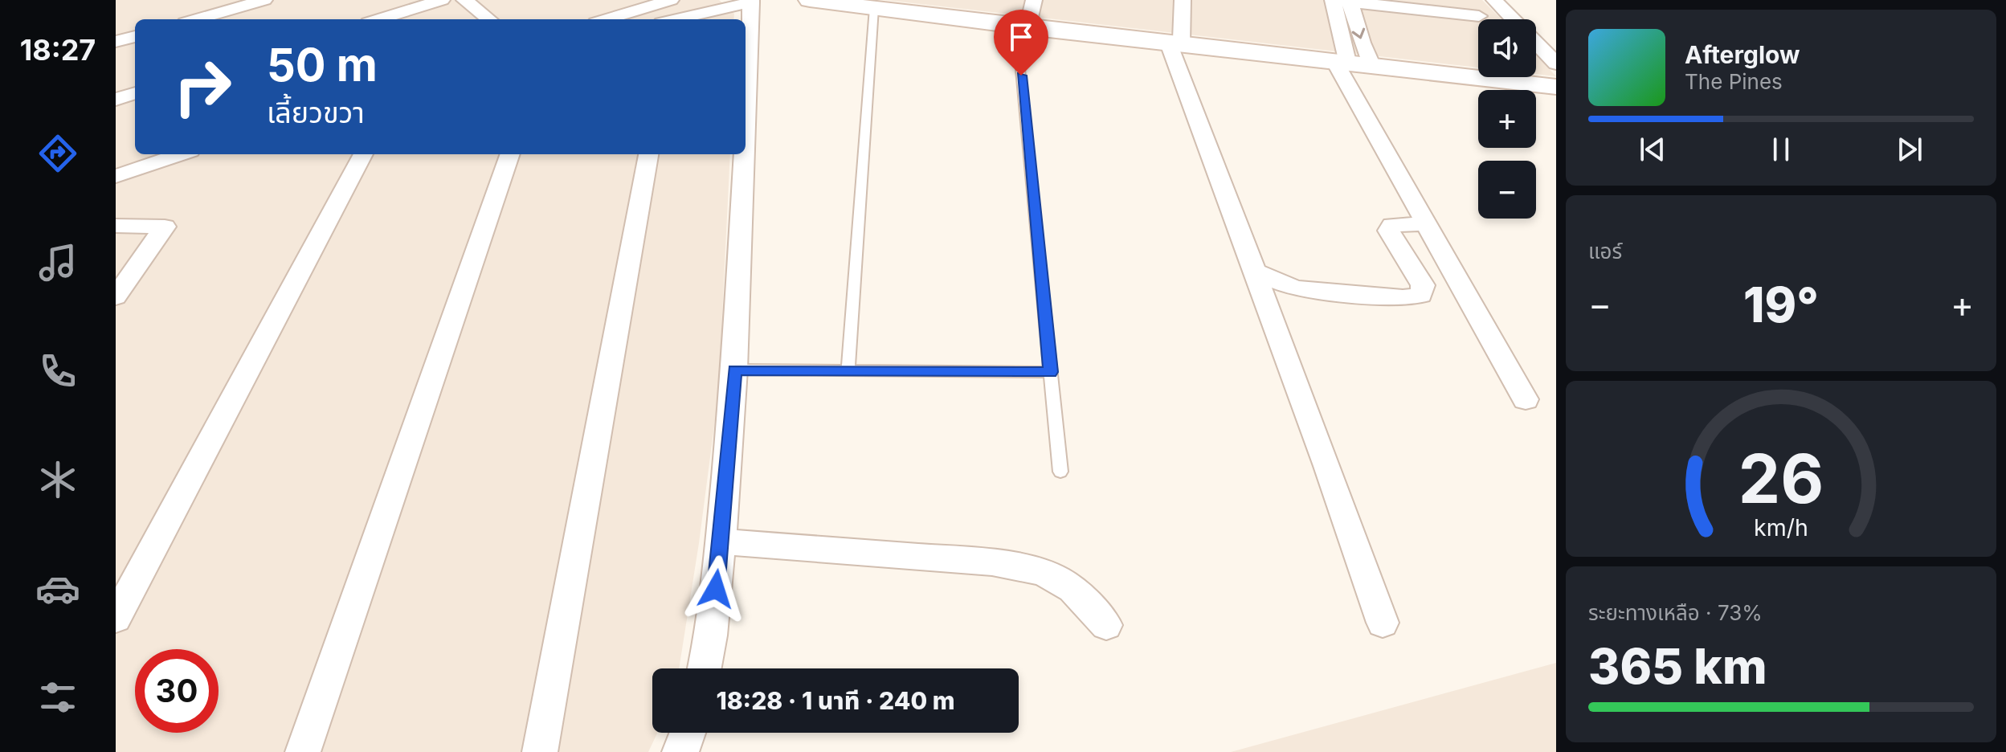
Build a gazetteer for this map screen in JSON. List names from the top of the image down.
{
  "page": {
    "tabs": "18:27",
    "map_buttons": ["+", "−"],
    "turn": ["50 m", "เลี้ยวขวา"],
    "song": ["Afterglow", "The Pines"],
    "tile": [
      "แอร์",
      ["ระยะทางเหลือ · 73%", "365 km"]
    ],
    "heat": ["−", "19°", "+"],
    "limit": "30",
    "trip": "18:28 · 1 นาที · 240 m",
    "gauge": ["26", "km/h"]
  }
}
